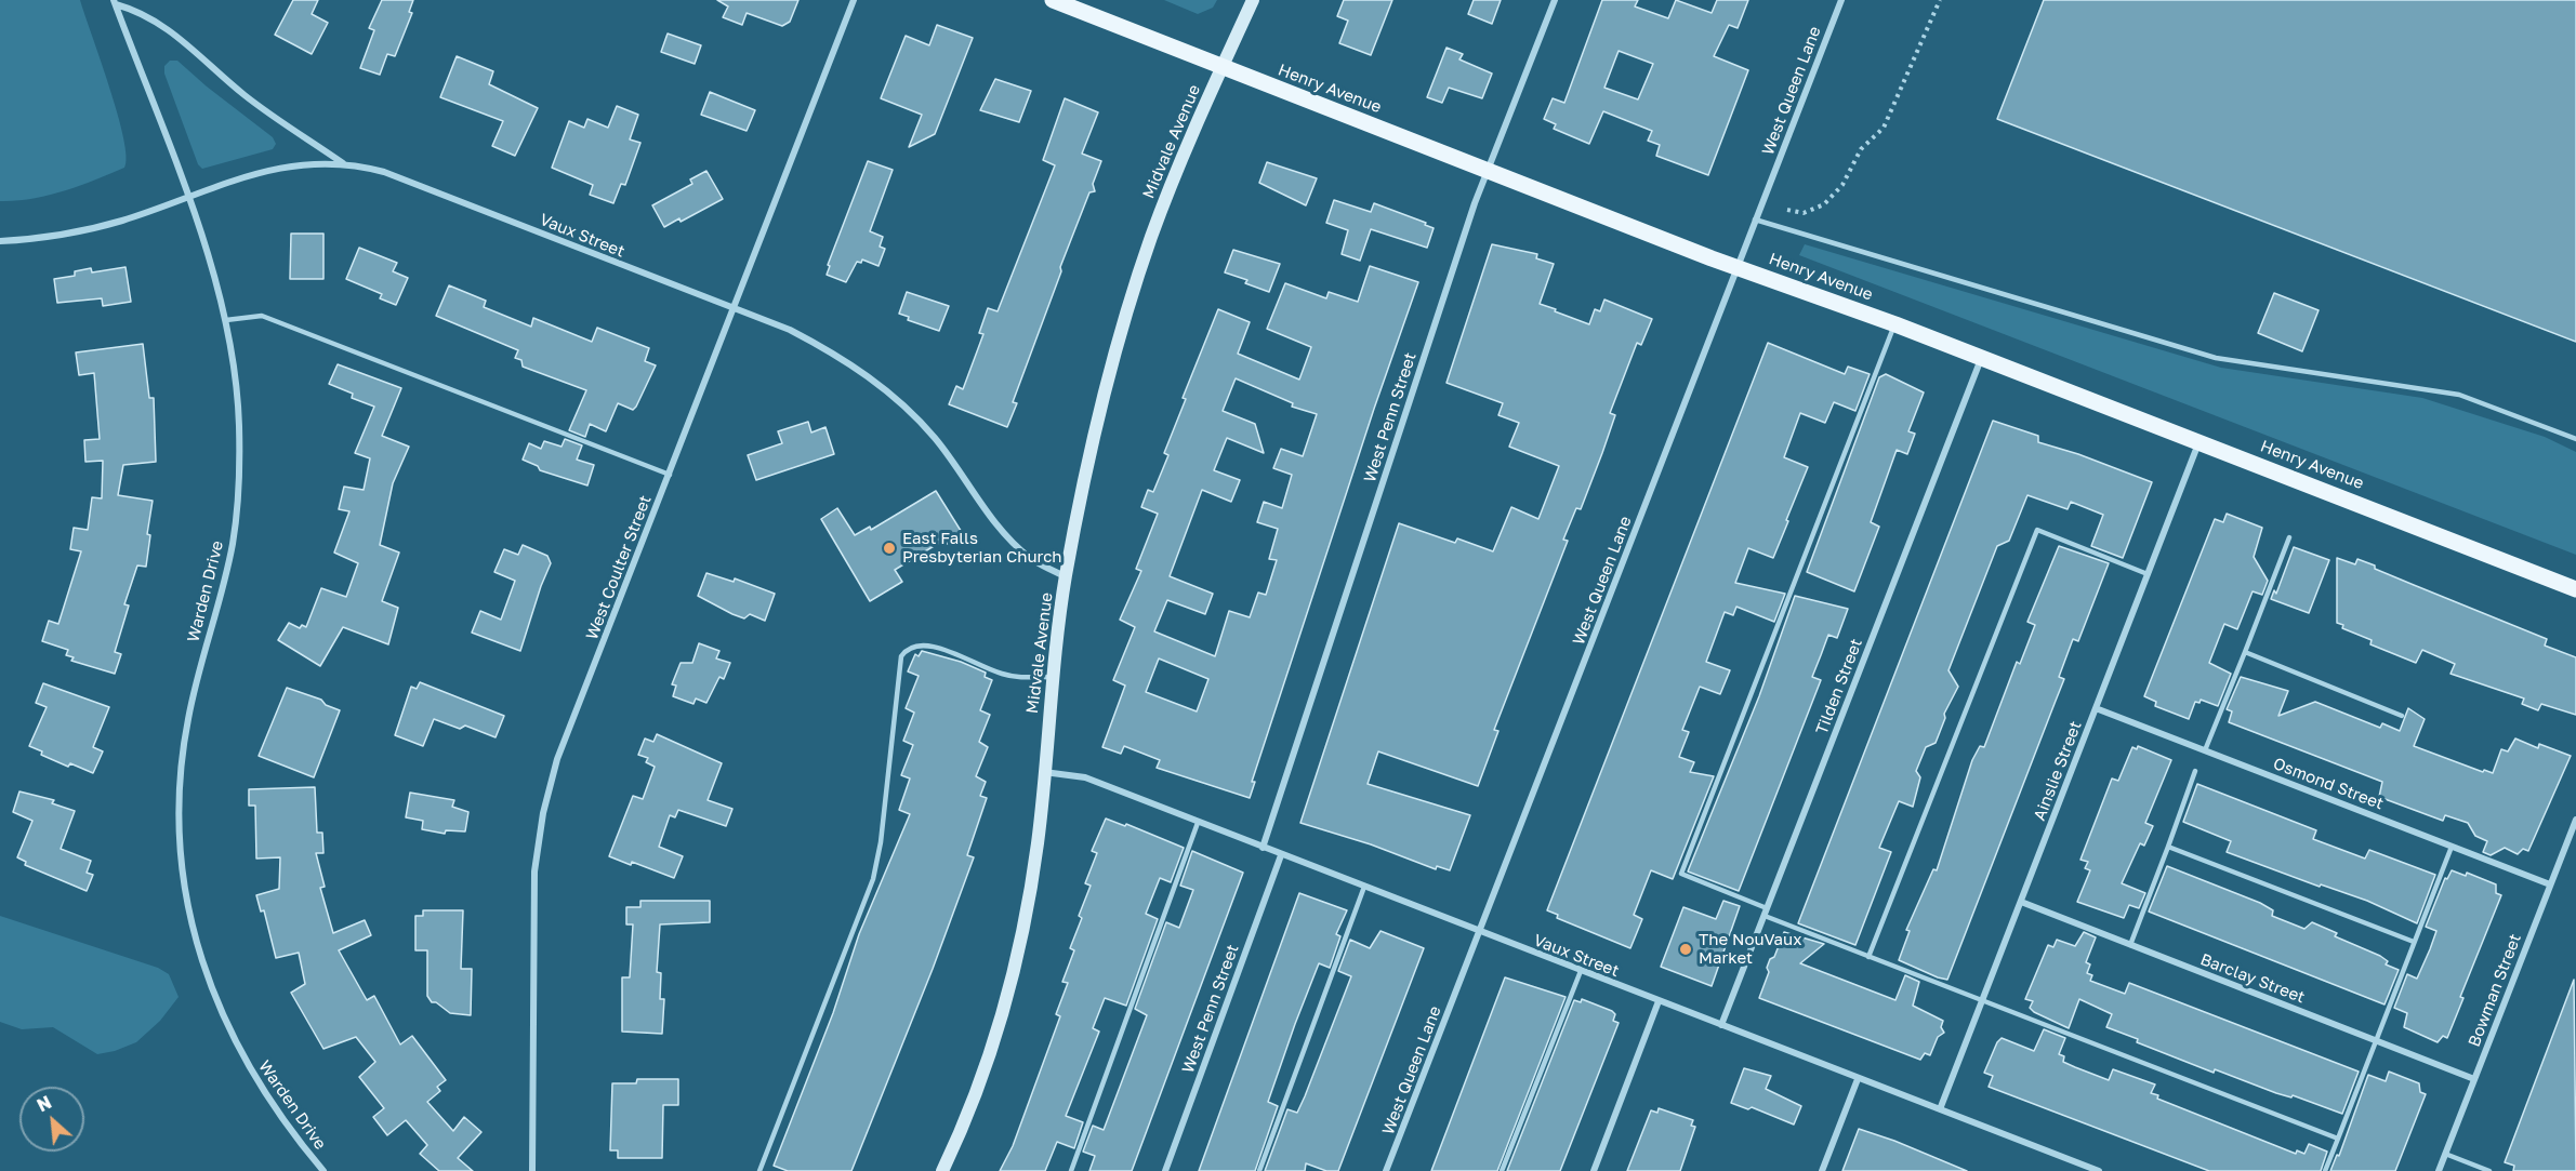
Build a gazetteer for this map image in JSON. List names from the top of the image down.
{
  "streets": {
    "main road": ["Henry Avenue"],
    "street": [
      "West Queen Lane",
      "Midvale Avenue",
      "Vaux Street",
      "West Penn Street",
      "West Coulter Street",
      "Warden Drive",
      "Tilden Street",
      "Ainslie Street",
      "Osmond Street",
      "Barclay Street",
      "Bowman Street"
    ]
  },
  "crossings": [
    ["Henry Avenue", "West Queen Lane"],
    ["Henry Avenue", "Midvale Avenue"],
    ["Henry Avenue", "West Penn Street"],
    ["Henry Avenue", "Tilden Street"],
    ["Henry Avenue", "Ainslie Street"],
    ["West Queen Lane", "Vaux Street"],
    ["Midvale Avenue", "Vaux Street"],
    ["Vaux Street", "West Penn Street"],
    ["Vaux Street", "West Coulter Street"],
    ["Vaux Street", "Warden Drive"],
    ["Vaux Street", "Tilden Street"],
    ["Vaux Street", "Ainslie Street"],
    ["Ainslie Street", "Osmond Street"],
    ["Ainslie Street", "Barclay Street"],
    ["Osmond Street", "Bowman Street"],
    ["Barclay Street", "Bowman Street"]
  ],
  "places": ["East Falls Presbyterian Church", "The NouVaux Market"],
  "north": "top left"
}
